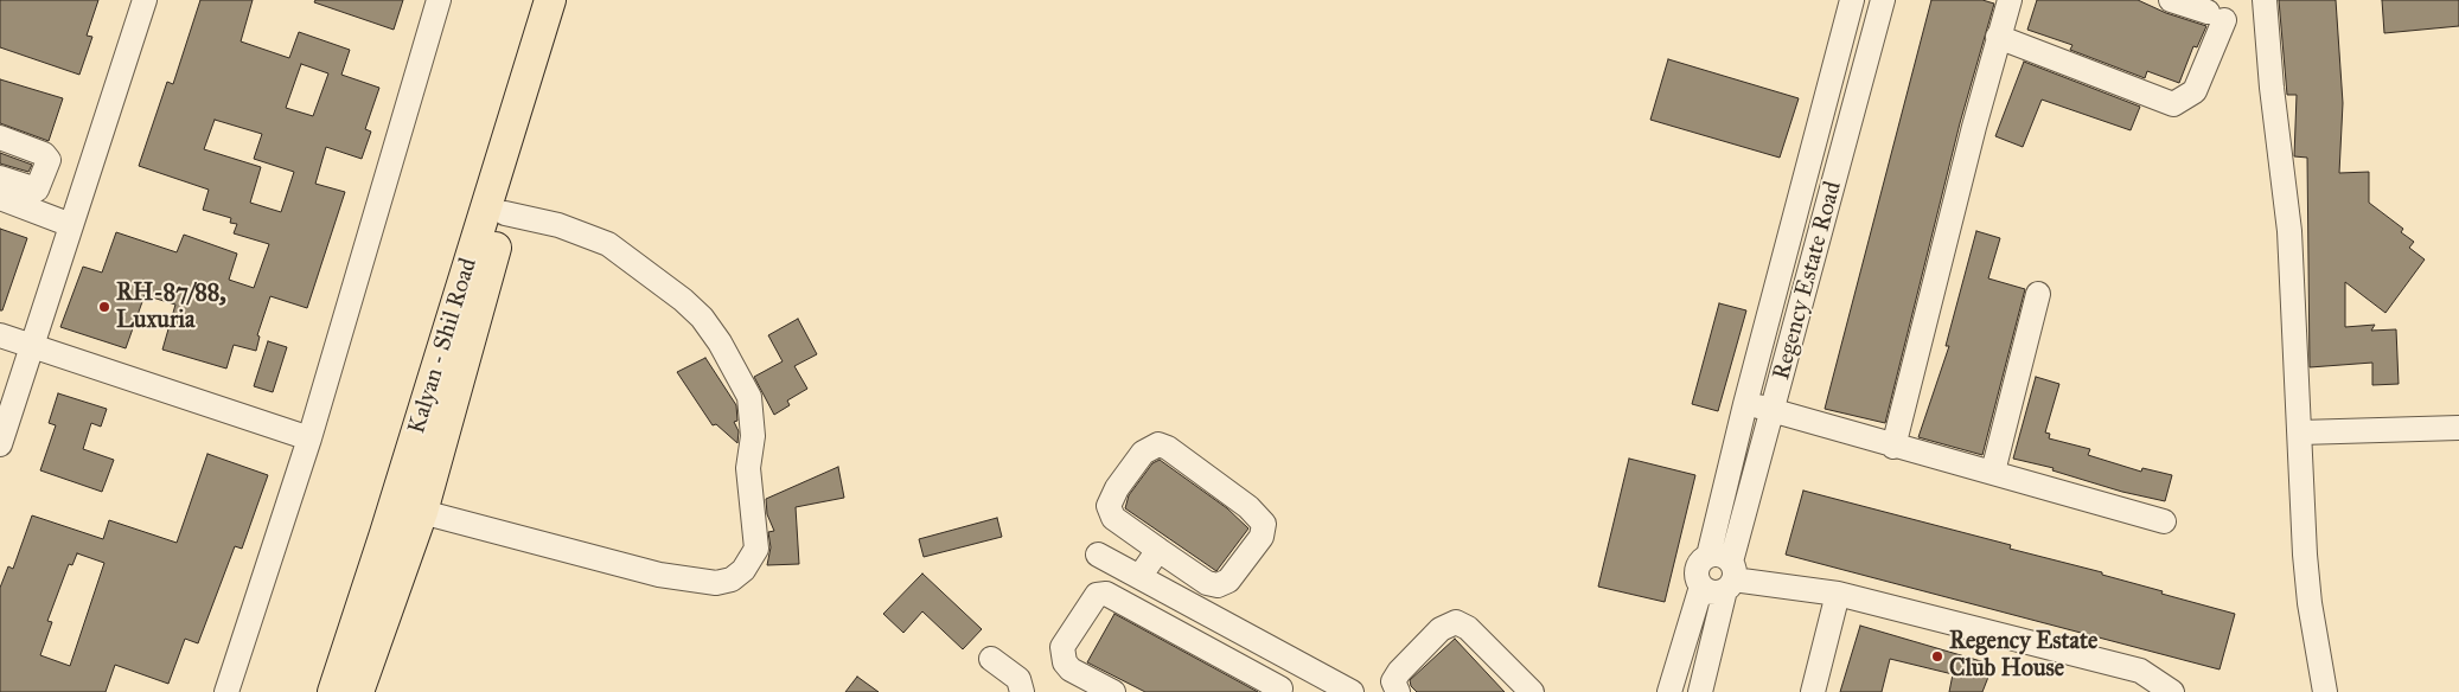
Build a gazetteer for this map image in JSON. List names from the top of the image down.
{
  "streets": {
    "main road": ["Kalyan - Shil Road"],
    "street": ["Regency Estate Road"]
  },
  "places": ["RH-87/88, Luxuria", "Regency Estate Club House"]
}
